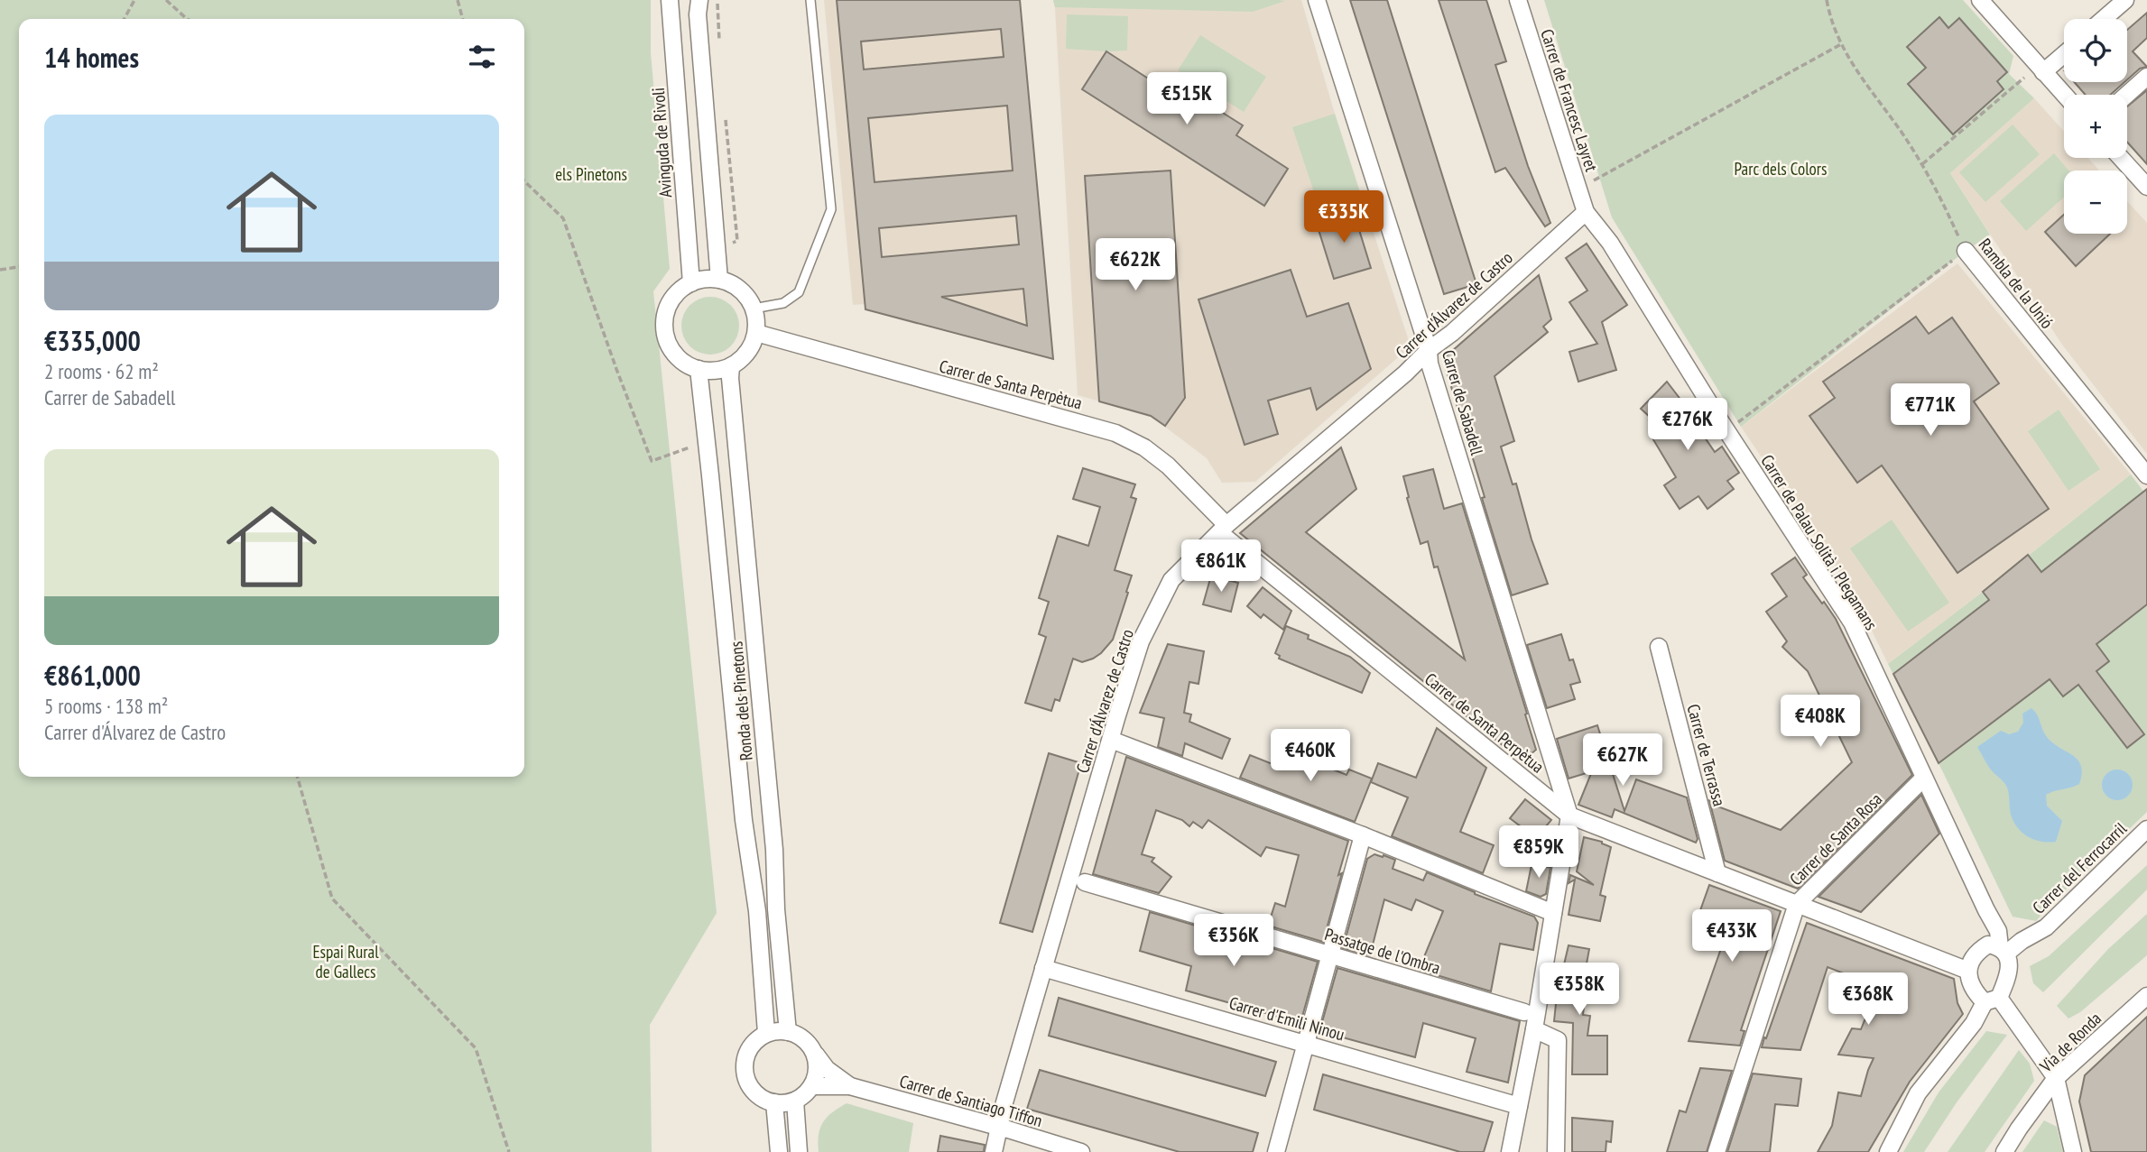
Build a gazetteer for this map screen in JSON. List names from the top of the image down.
{
  "streets": {
    "street": [
      "Carrer de Francesc Layret",
      "Avinguda de Rivoli",
      "Rambla de la Unió",
      "Carrer d'Álvarez de Castro",
      "Carrer de Santa Perpètua",
      "Carrer de Sabadell",
      "Carrer de Palau Solità i Plegamans",
      "Ronda dels Pinetons",
      "Carrer de Terrassa",
      "Carrer de Santa Rosa",
      "Carrer del Ferrocarril",
      "Passatge de l'Ombra",
      "Carrer d'Emili Ninou",
      "Via de Ronda",
      "Carrer de Santiago Tiffon"
    ]
  },
  "crossings": [
    ["Carrer de Francesc Layret", "Carrer d'Álvarez de Castro"],
    ["Carrer de Francesc Layret", "Carrer de Palau Solità i Plegamans"],
    ["Avinguda de Rivoli", "Carrer de Santa Perpètua"],
    ["Avinguda de Rivoli", "Ronda dels Pinetons"],
    ["Carrer d'Álvarez de Castro", "Carrer de Santa Perpètua"],
    ["Carrer d'Álvarez de Castro", "Carrer de Sabadell"],
    ["Carrer d'Álvarez de Castro", "Carrer de Palau Solità i Plegamans"],
    ["Carrer d'Álvarez de Castro", "Carrer d'Emili Ninou"],
    ["Carrer d'Álvarez de Castro", "Carrer de Santiago Tiffon"],
    ["Carrer de Santa Perpètua", "Carrer de Sabadell"],
    ["Carrer de Santa Perpètua", "Carrer de Palau Solità i Plegamans"],
    ["Carrer de Santa Perpètua", "Ronda dels Pinetons"],
    ["Carrer de Santa Perpètua", "Carrer de Terrassa"],
    ["Carrer de Santa Perpètua", "Carrer de Santa Rosa"],
    ["Carrer de Santa Perpètua", "Carrer del Ferrocarril"],
    ["Carrer de Palau Solità i Plegamans", "Carrer de Santa Rosa"],
    ["Carrer de Palau Solità i Plegamans", "Carrer del Ferrocarril"],
    ["Ronda dels Pinetons", "Carrer de Santiago Tiffon"]
  ],
  "parks": ["Parc dels Colors", "els Pinetons", "Espai Rural de Gallecs"],
  "page": {
    "map_buttons": ["+", "−"],
    "heading": "14 homes",
    "price": [
      "€515K",
      "€335K",
      "€622K",
      "€771K",
      "€276K",
      "€861K",
      "€408K",
      "€460K",
      "€627K",
      "€859K",
      "€433K",
      "€356K",
      "€358K",
      "€368K"
    ],
    "list": [
      {
        "name": "€335,000",
        "note": "2 rooms · 62 m² · Carrer de Sabadell"
      },
      {
        "name": "€861,000",
        "note": "5 rooms · 138 m² · Carrer d'Álvarez de Castro"
      }
    ]
  }
}
